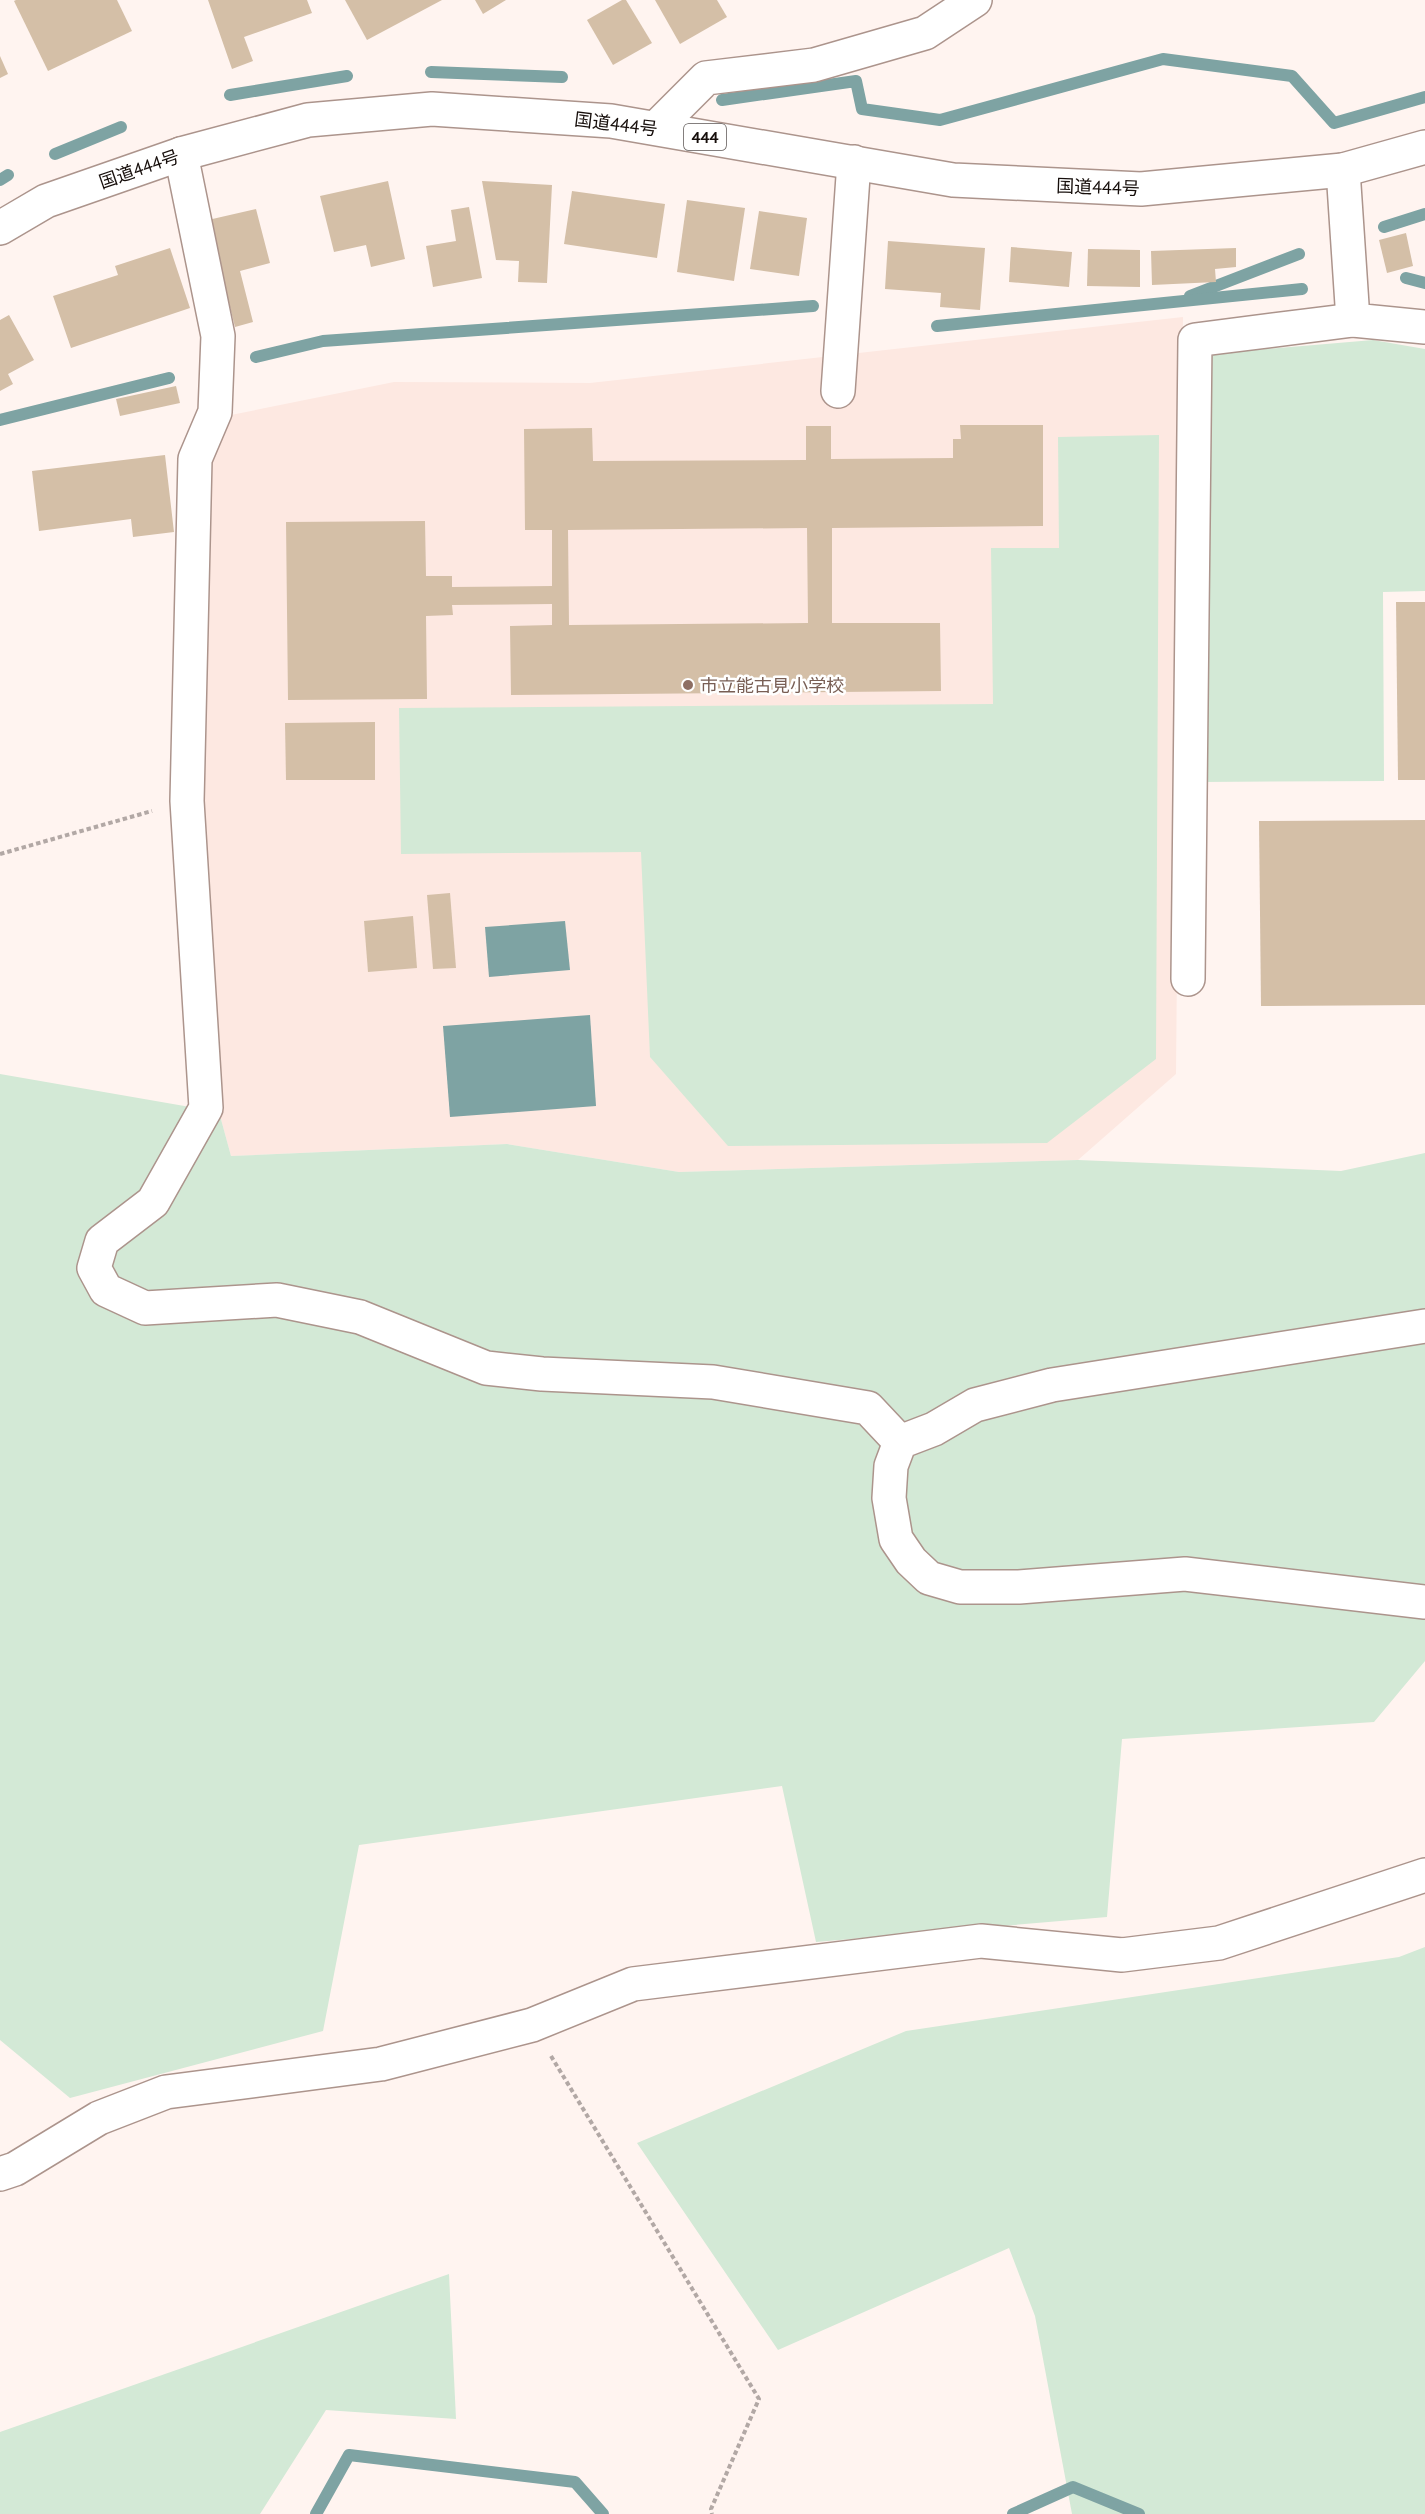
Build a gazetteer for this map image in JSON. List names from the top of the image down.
{
  "streets": {
    "main road": ["国道444号", "444"]
  },
  "places": ["市立能古見小学校"]
}
